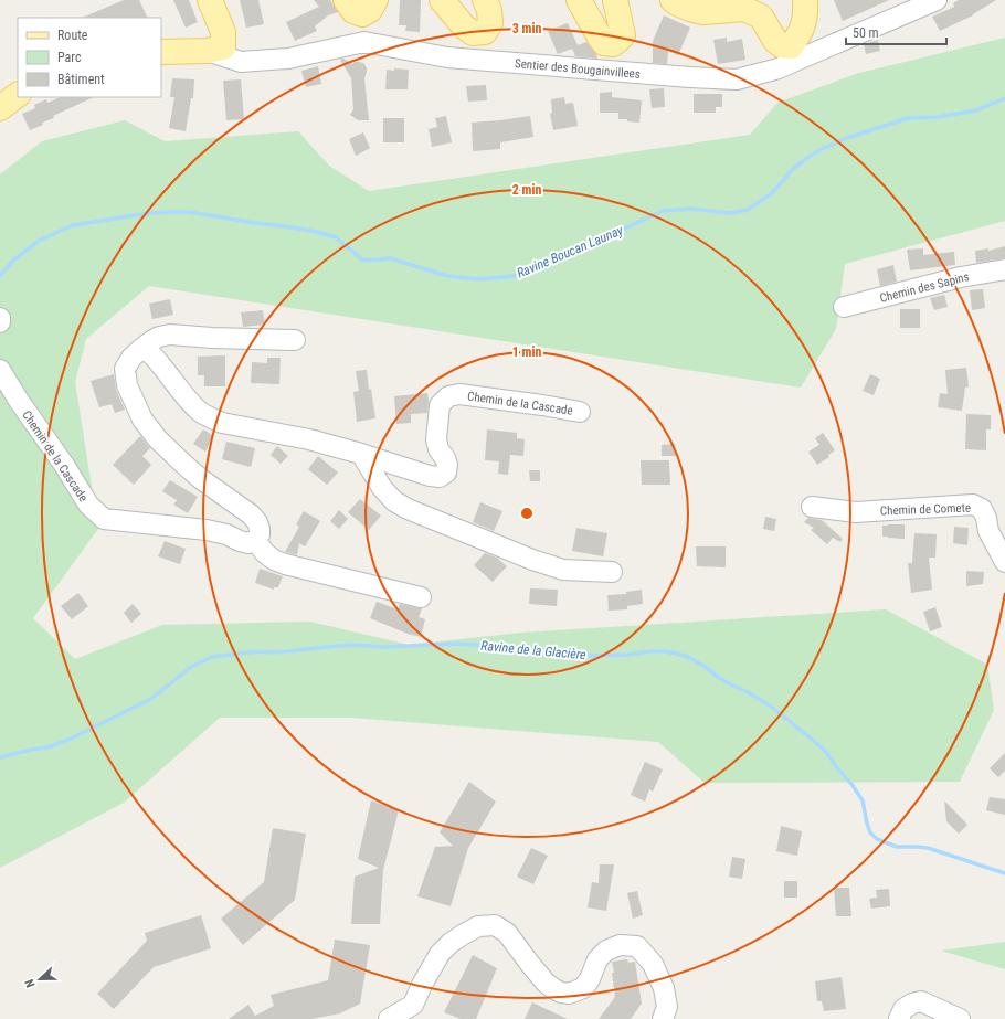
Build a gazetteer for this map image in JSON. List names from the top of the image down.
{
  "streets": {
    "street": [
      "Sentier des Bougainvillees",
      "Chemin des Sapins",
      "Chemin de la Cascade",
      "Chemin de Comete"
    ]
  },
  "water": ["Ravine Boucan Launay", "Ravine de la Glacière"],
  "legend": ["Route", "Parc", "Bâtiment"],
  "scale_bar": "50 m",
  "north": "left",
  "rings": ["3 min", "2 min", "1 min"]
}
